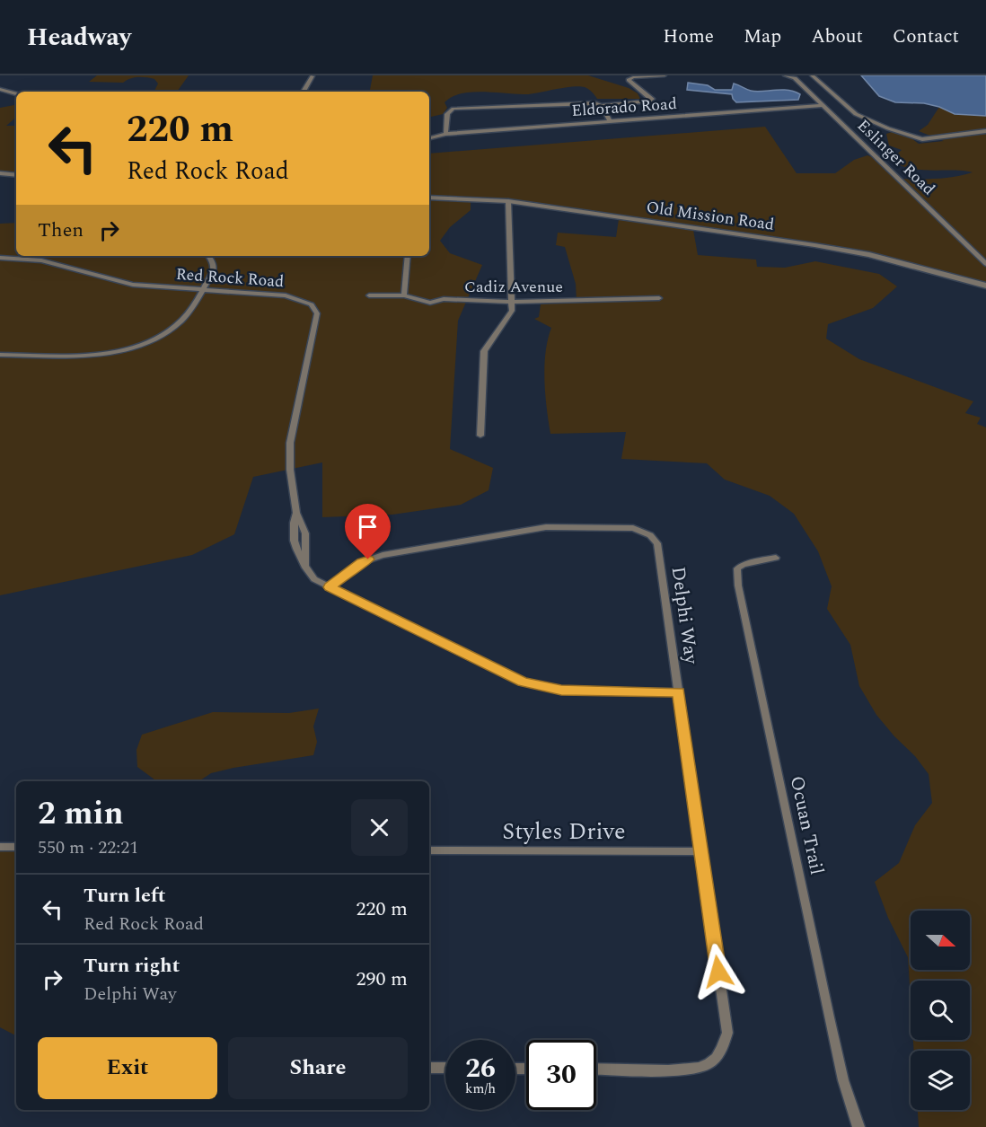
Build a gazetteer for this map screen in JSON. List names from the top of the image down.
{
  "streets": {
    "street": [
      "Eldorado Road",
      "Eslinger Road",
      "Old Mission Road",
      "Red Rock Road",
      "Cadiz Avenue",
      "Delphi Way",
      "Ocuan Trail",
      "Styles Drive"
    ]
  },
  "crossings": [
    ["Eldorado Road", "Eslinger Road"],
    ["Red Rock Road", "Delphi Way"],
    ["Delphi Way", "Styles Drive"]
  ],
  "north": "right",
  "page": {
    "header": "Headway",
    "nav": [
      "Home",
      "Map",
      "About",
      "Contact"
    ],
    "turn": ["220 m", "Red Rock Road"],
    "then": "Then",
    "heading": ["2 min", "550 m · 22:21"],
    "list": [
      {
        "name": "Turn left",
        "note": "Red Rock Road",
        "value": "220 m"
      },
      {
        "name": "Turn right",
        "note": "Delphi Way",
        "value": "290 m"
      }
    ],
    "buttons": ["Exit", "Share"],
    "speed": "26 km/h",
    "limit": "30"
  }
}
